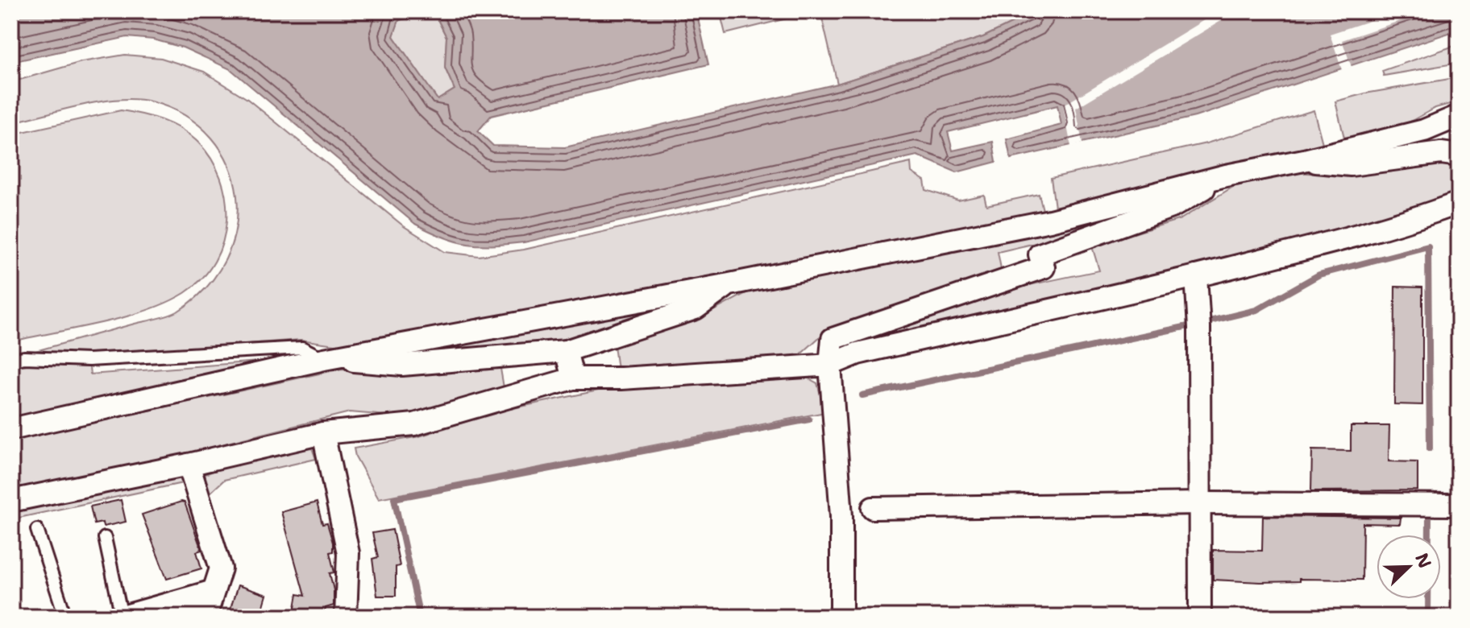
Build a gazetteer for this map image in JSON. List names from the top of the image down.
{
  "north": "top right"
}
